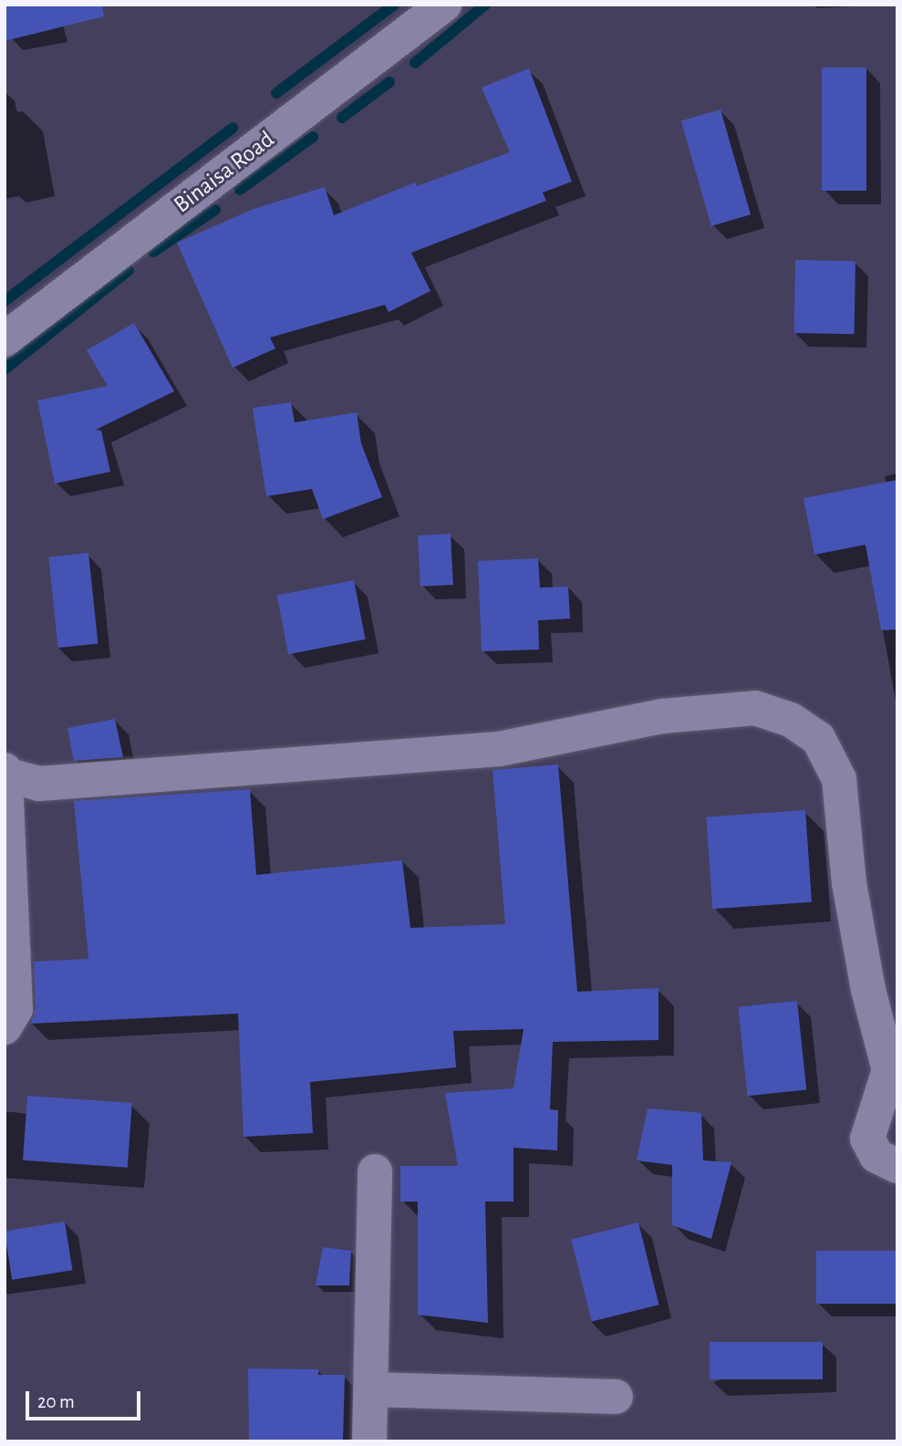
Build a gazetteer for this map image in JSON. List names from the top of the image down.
{
  "streets": {
    "street": ["Binaisa Road"]
  },
  "scale_bar": "20 m"
}
